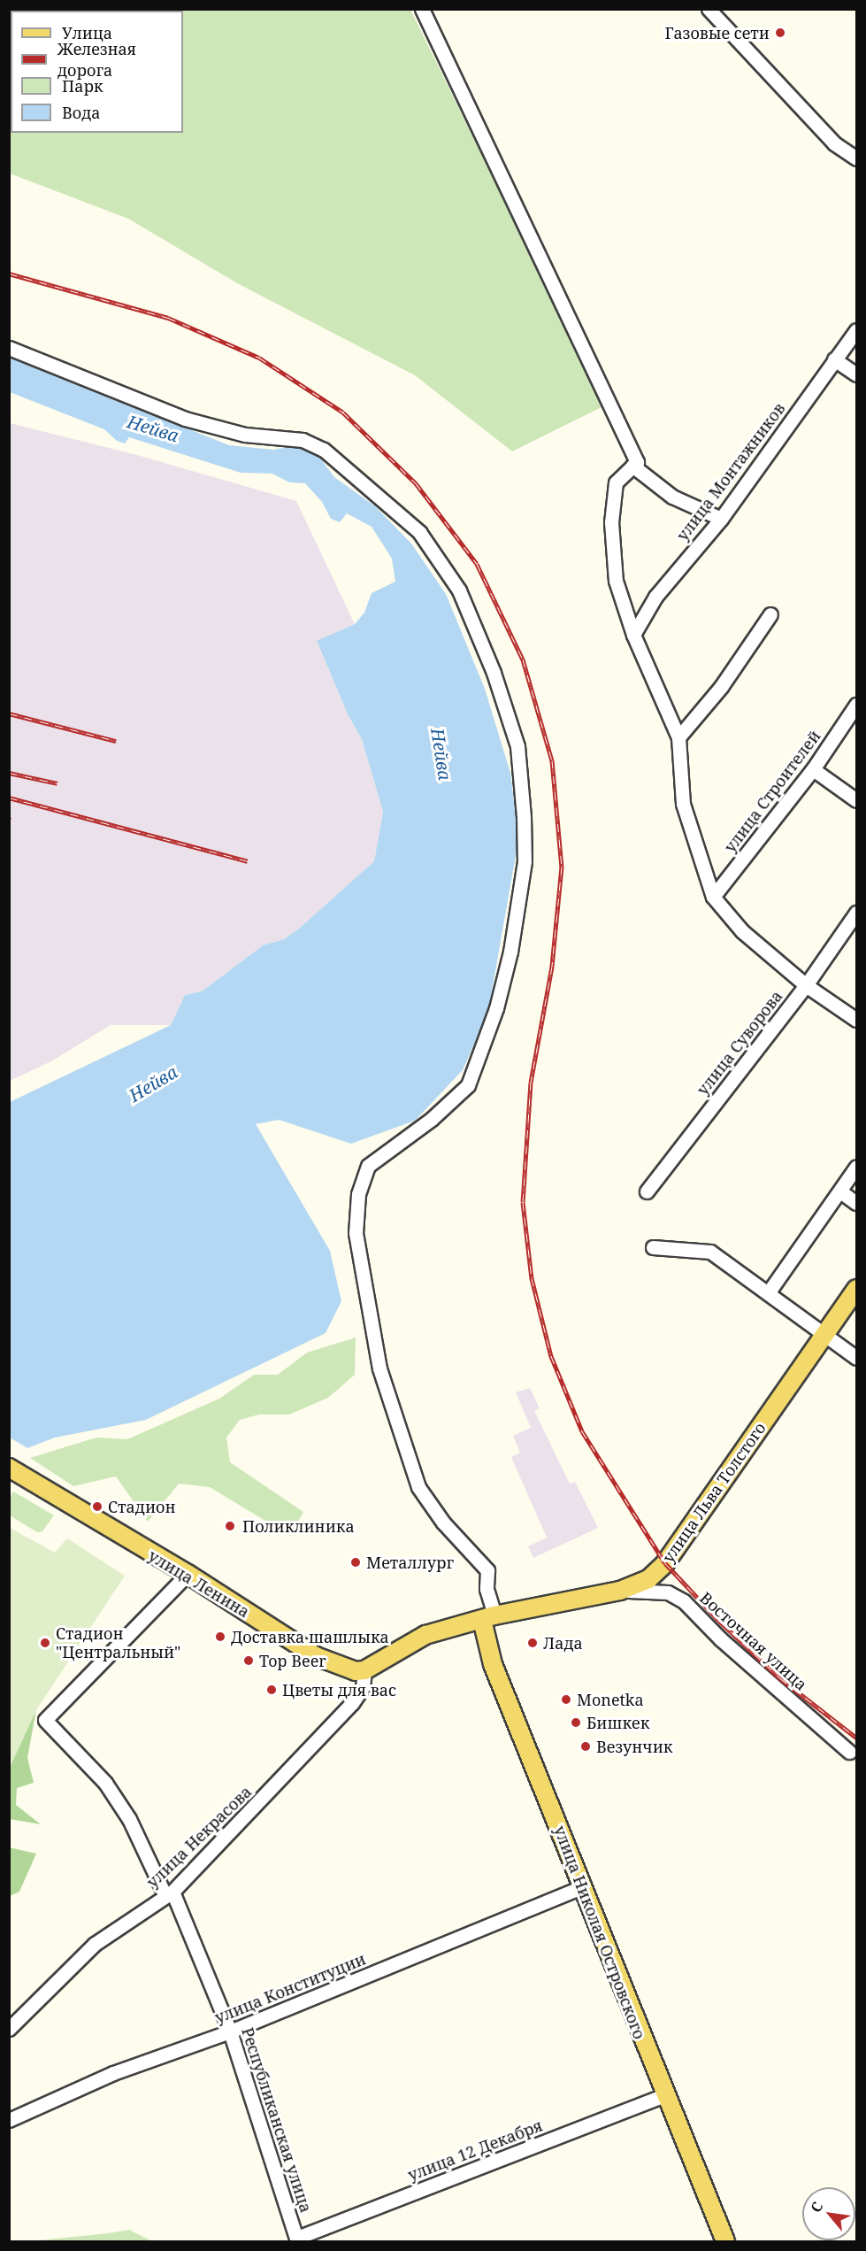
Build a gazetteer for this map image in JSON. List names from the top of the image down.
{
  "streets": {
    "main road": ["улица Льва Толстого", "улица Ленина", "улица Николая Островского"],
    "street": [
      "улица Монтажников",
      "улица Строителей",
      "улица Суворова",
      "Восточная улица",
      "улица Некрасова",
      "улица Конституции",
      "Республиканская улица",
      "улица 12 Декабря"
    ]
  },
  "crossings": [
    ["улица Льва Толстого", "Восточная улица"],
    ["улица Льва Толстого", "улица Николая Островского"],
    ["улица Ленина", "улица Некрасова"],
    ["улица Ленина", "Республиканская улица"],
    ["улица Некрасова", "Республиканская улица"],
    ["улица Николая Островского", "улица Конституции"],
    ["улица Николая Островского", "улица 12 Декабря"],
    ["улица Конституции", "Республиканская улица"],
    ["Республиканская улица", "улица 12 Декабря"]
  ],
  "water": ["Нейва"],
  "places": [
    "Газовые сети",
    "Стадион",
    "Поликлиника",
    "Металлург",
    "Доставка шашлыка",
    "Стадион \"Центральный\"",
    "Лада",
    "Top Beer",
    "Цветы для вас",
    "Monetka",
    "Бишкек",
    "Везунчик"
  ],
  "legend": [
    "Улица",
    "Железная дорога",
    "Парк",
    "Вода"
  ],
  "north": "top left"
}
